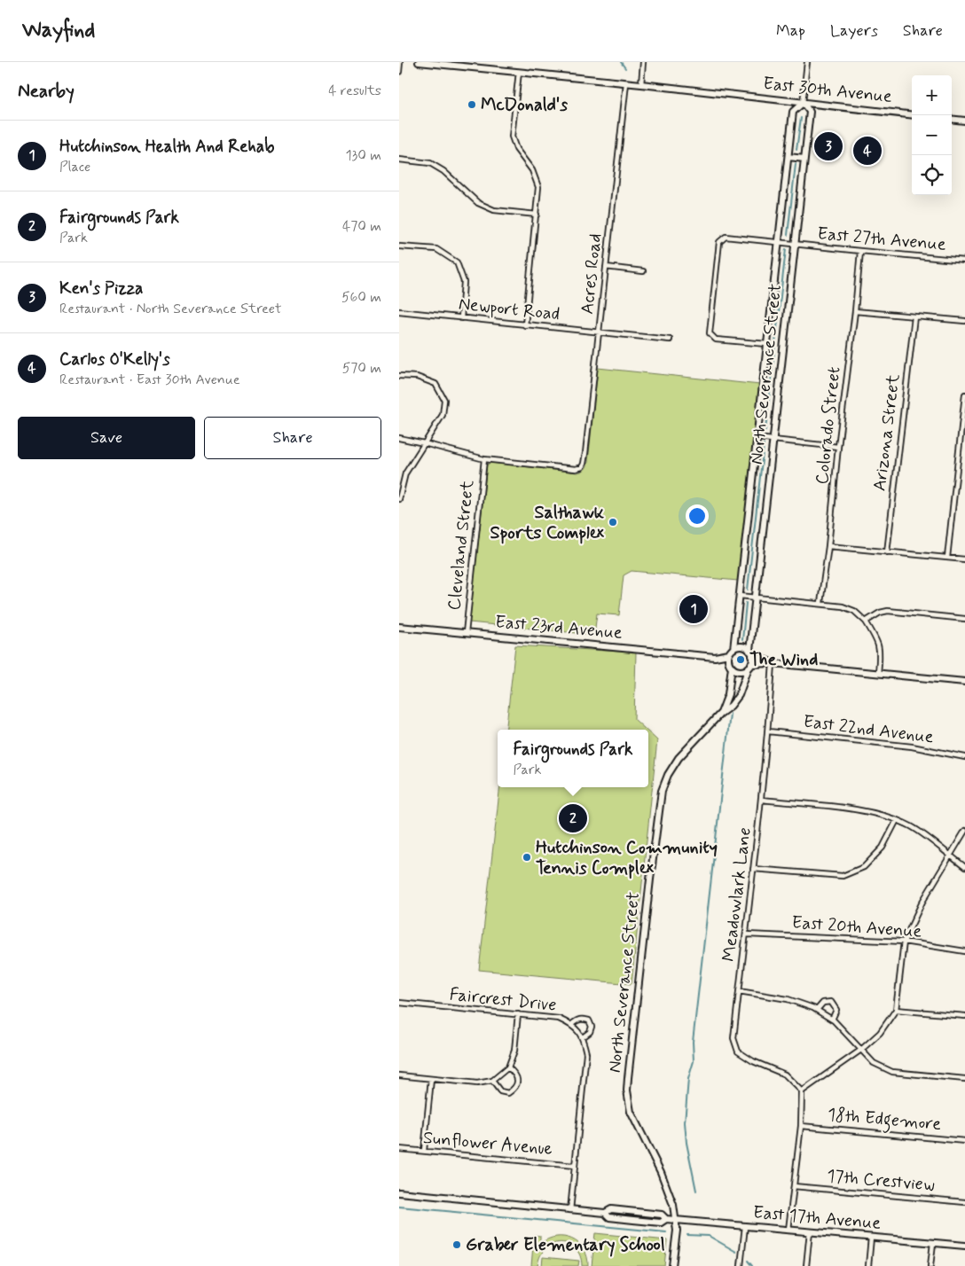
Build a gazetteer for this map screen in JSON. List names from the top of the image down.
{
  "streets": {
    "street": [
      "East 30th Avenue",
      "East 27th Avenue",
      "Acres Road",
      "Newport Road",
      "North Severance Street",
      "Colorado Street",
      "Arizona Street",
      "Cleveland Street",
      "East 23rd Avenue",
      "East 22nd Avenue",
      "Meadowlark Lane",
      "East 20th Avenue",
      "Faircrest Drive",
      "18th Edgemore",
      "Sunflower Avenue",
      "17th Crestview",
      "East 17th Avenue"
    ]
  },
  "crossings": [
    ["East 30th Avenue", "Acres Road"],
    ["East 30th Avenue", "North Severance Street"],
    ["East 27th Avenue", "North Severance Street"],
    ["East 27th Avenue", "Colorado Street"],
    ["Acres Road", "Newport Road"],
    ["Acres Road", "Cleveland Street"],
    ["North Severance Street", "East 23rd Avenue"],
    ["North Severance Street", "East 17th Avenue"],
    ["Cleveland Street", "East 23rd Avenue"],
    ["East 22nd Avenue", "Meadowlark Lane"],
    ["Meadowlark Lane", "East 20th Avenue"]
  ],
  "places": [
    "McDonald's",
    "Salthawk Sports Complex",
    "The Wind",
    "Hutchinson Community Tennis Complex",
    "Graber Elementary School"
  ],
  "page": {
    "header": "Wayfind",
    "nav": ["Map", "Layers", "Share"],
    "heading": ["Nearby", "4 results"],
    "map_buttons": ["+", "−"],
    "list": [
      {
        "mark": "1",
        "name": "Hutchinson Health And Rehab",
        "note": "Place",
        "value": "130 m"
      },
      {
        "mark": "2",
        "name": "Fairgrounds Park",
        "note": "Park",
        "value": "470 m"
      },
      {
        "mark": "3",
        "name": "Ken's Pizza",
        "note": "Restaurant · North Severance Street",
        "value": "560 m"
      },
      {
        "mark": "4",
        "name": "Carlos O'Kelly's",
        "note": "Restaurant · East 30th Avenue",
        "value": "570 m"
      }
    ],
    "pins": [
      "3",
      "4",
      "1",
      "2"
    ],
    "buttons": ["Save", "Share"],
    "popup": ["Fairgrounds Park", "Park"]
  }
}
